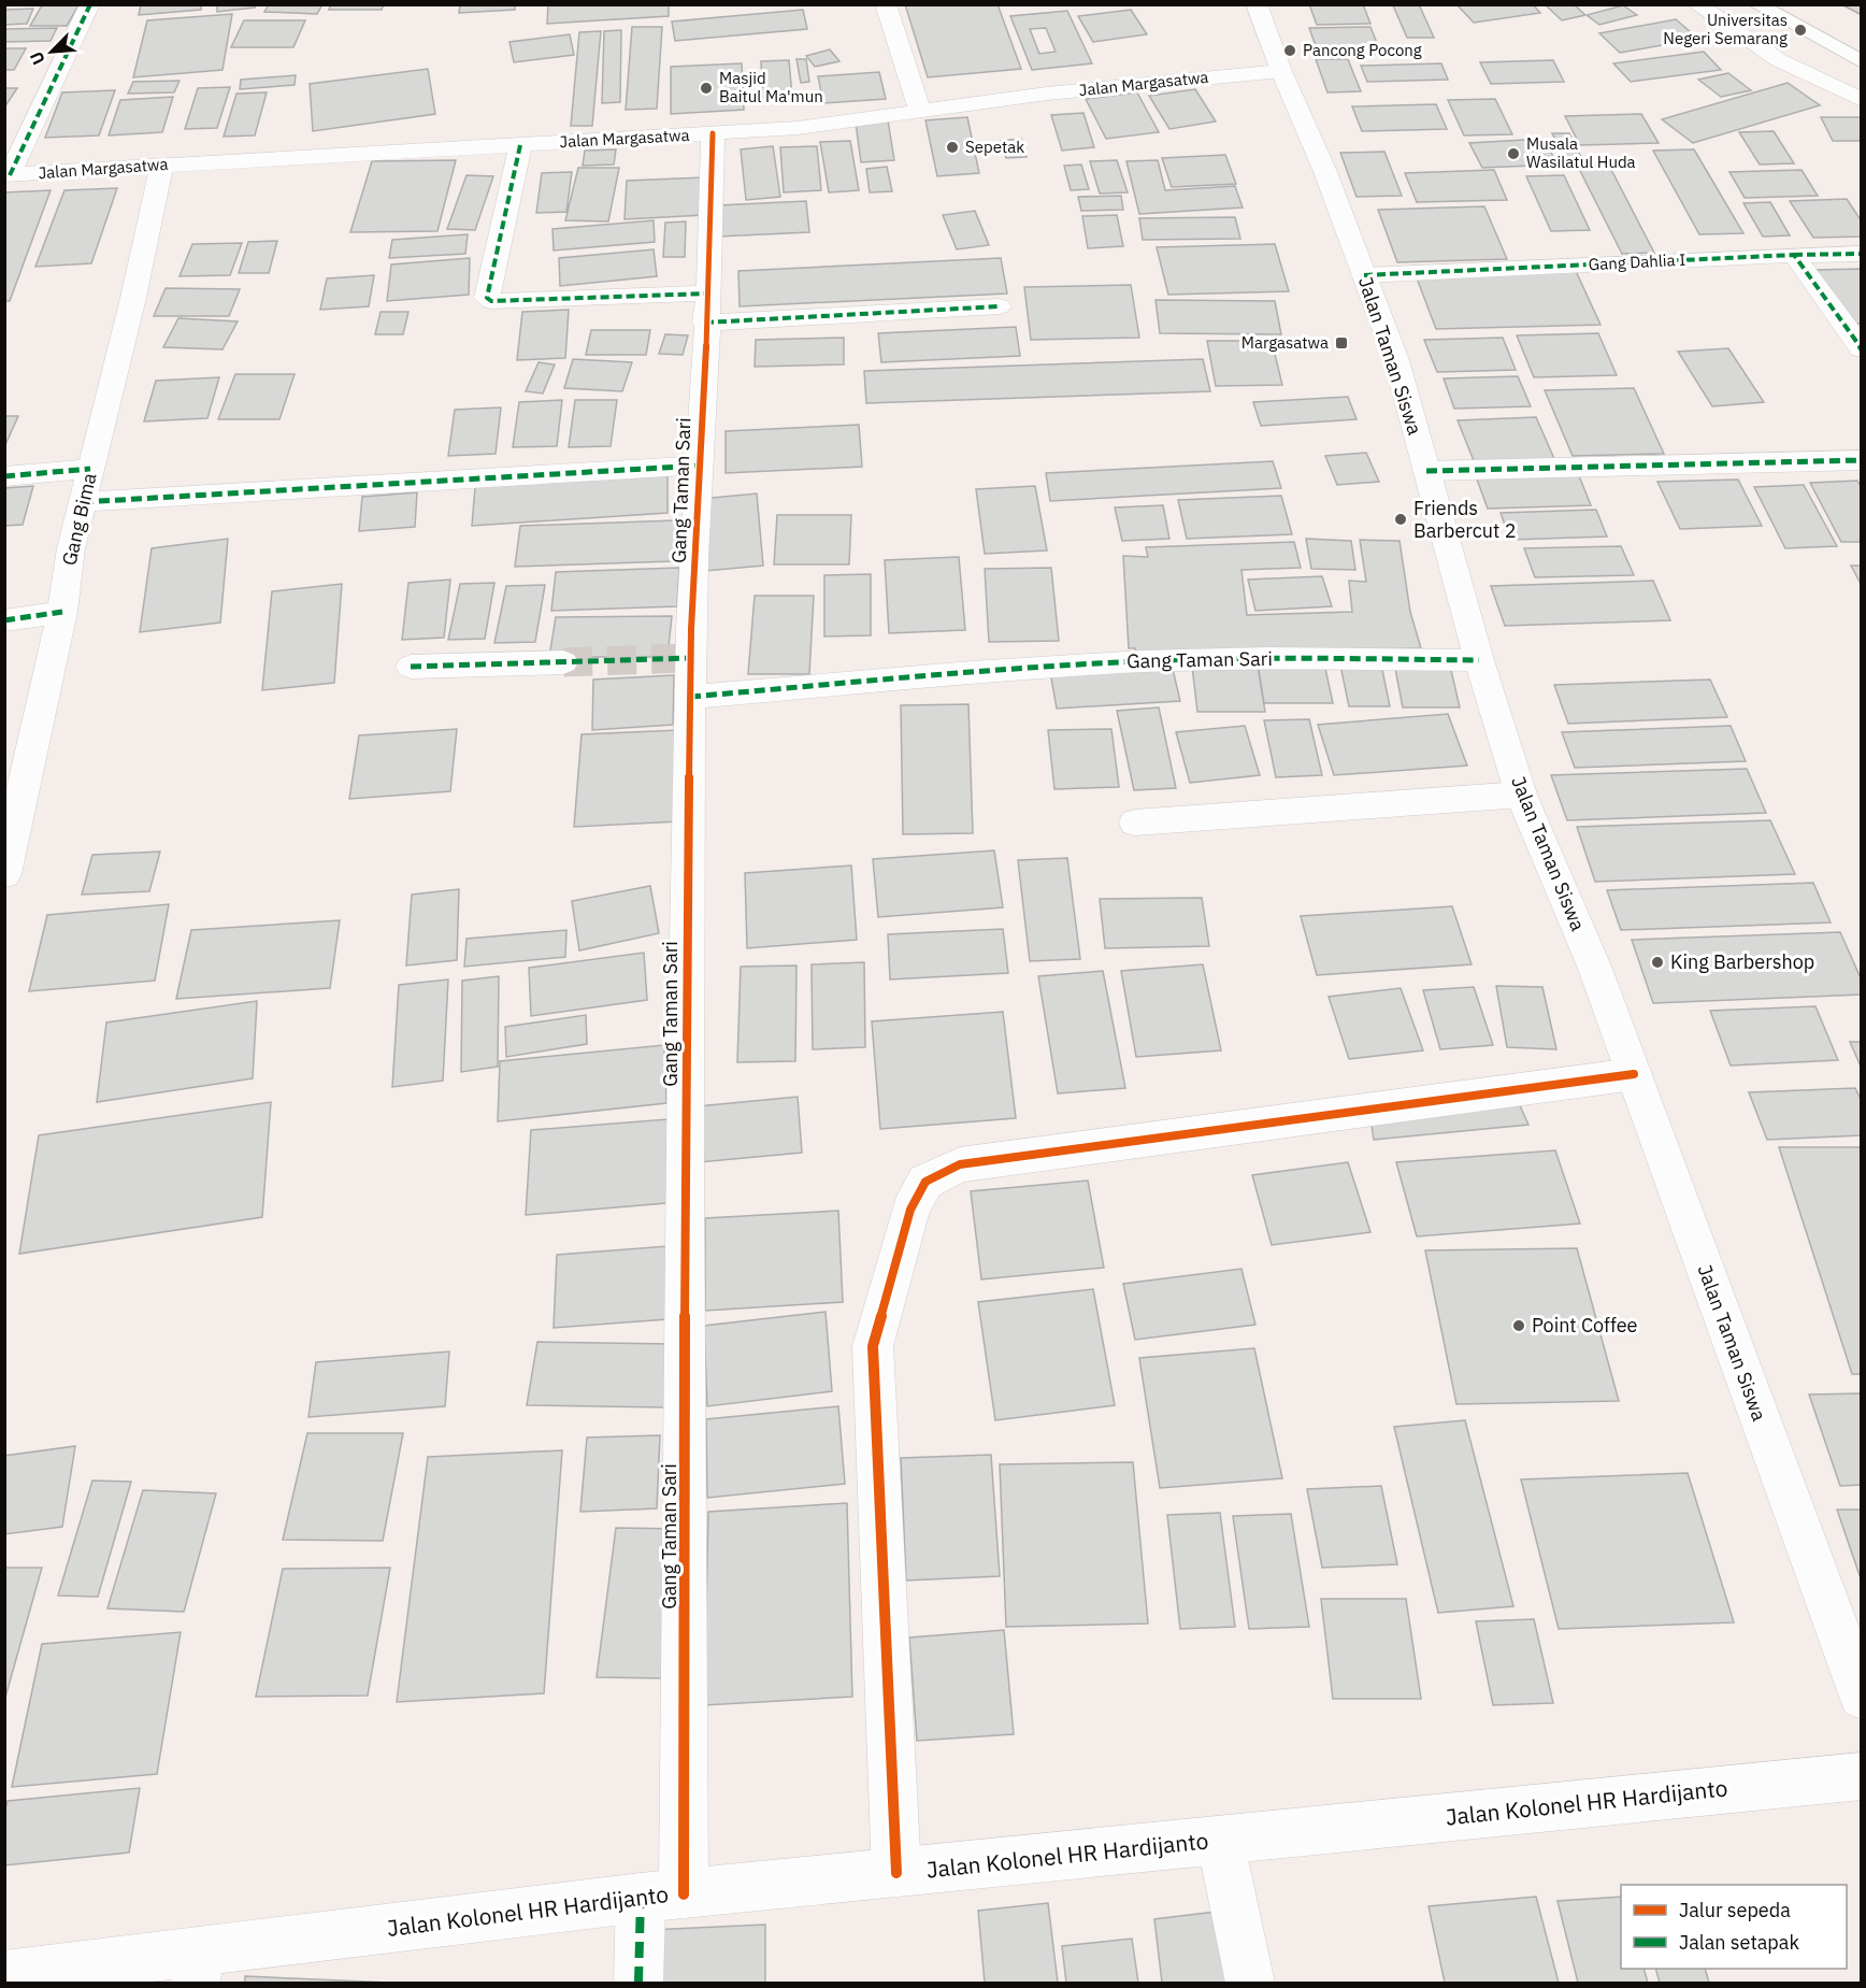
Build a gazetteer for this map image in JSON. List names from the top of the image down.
{
  "streets": {
    "street": [
      "Jalan Margasatwa",
      "Gang Dahlia I",
      "Jalan Taman Siswa",
      "Gang Taman Sari",
      "Gang Bima",
      "Jalan Kolonel HR Hardijanto"
    ]
  },
  "crossings": [
    ["Jalan Margasatwa", "Jalan Taman Siswa"],
    ["Jalan Margasatwa", "Gang Taman Sari"],
    ["Jalan Margasatwa", "Gang Bima"],
    ["Gang Dahlia I", "Jalan Taman Siswa"],
    ["Jalan Taman Siswa", "Gang Taman Sari"],
    ["Gang Taman Sari", "Jalan Kolonel HR Hardijanto"]
  ],
  "places": {
    "other": [
      "Universitas Negeri Semarang",
      "Pancong Pocong",
      "Masjid Baitul Ma'mun",
      "Sepetak",
      "Musala Wasilatul Huda",
      "Friends Barbercut 2",
      "King Barbershop",
      "Point Coffee"
    ],
    "transit": ["Margasatwa"]
  },
  "legend": ["Jalur sepeda", "Jalan setapak"],
  "north": "bottom left"
}
